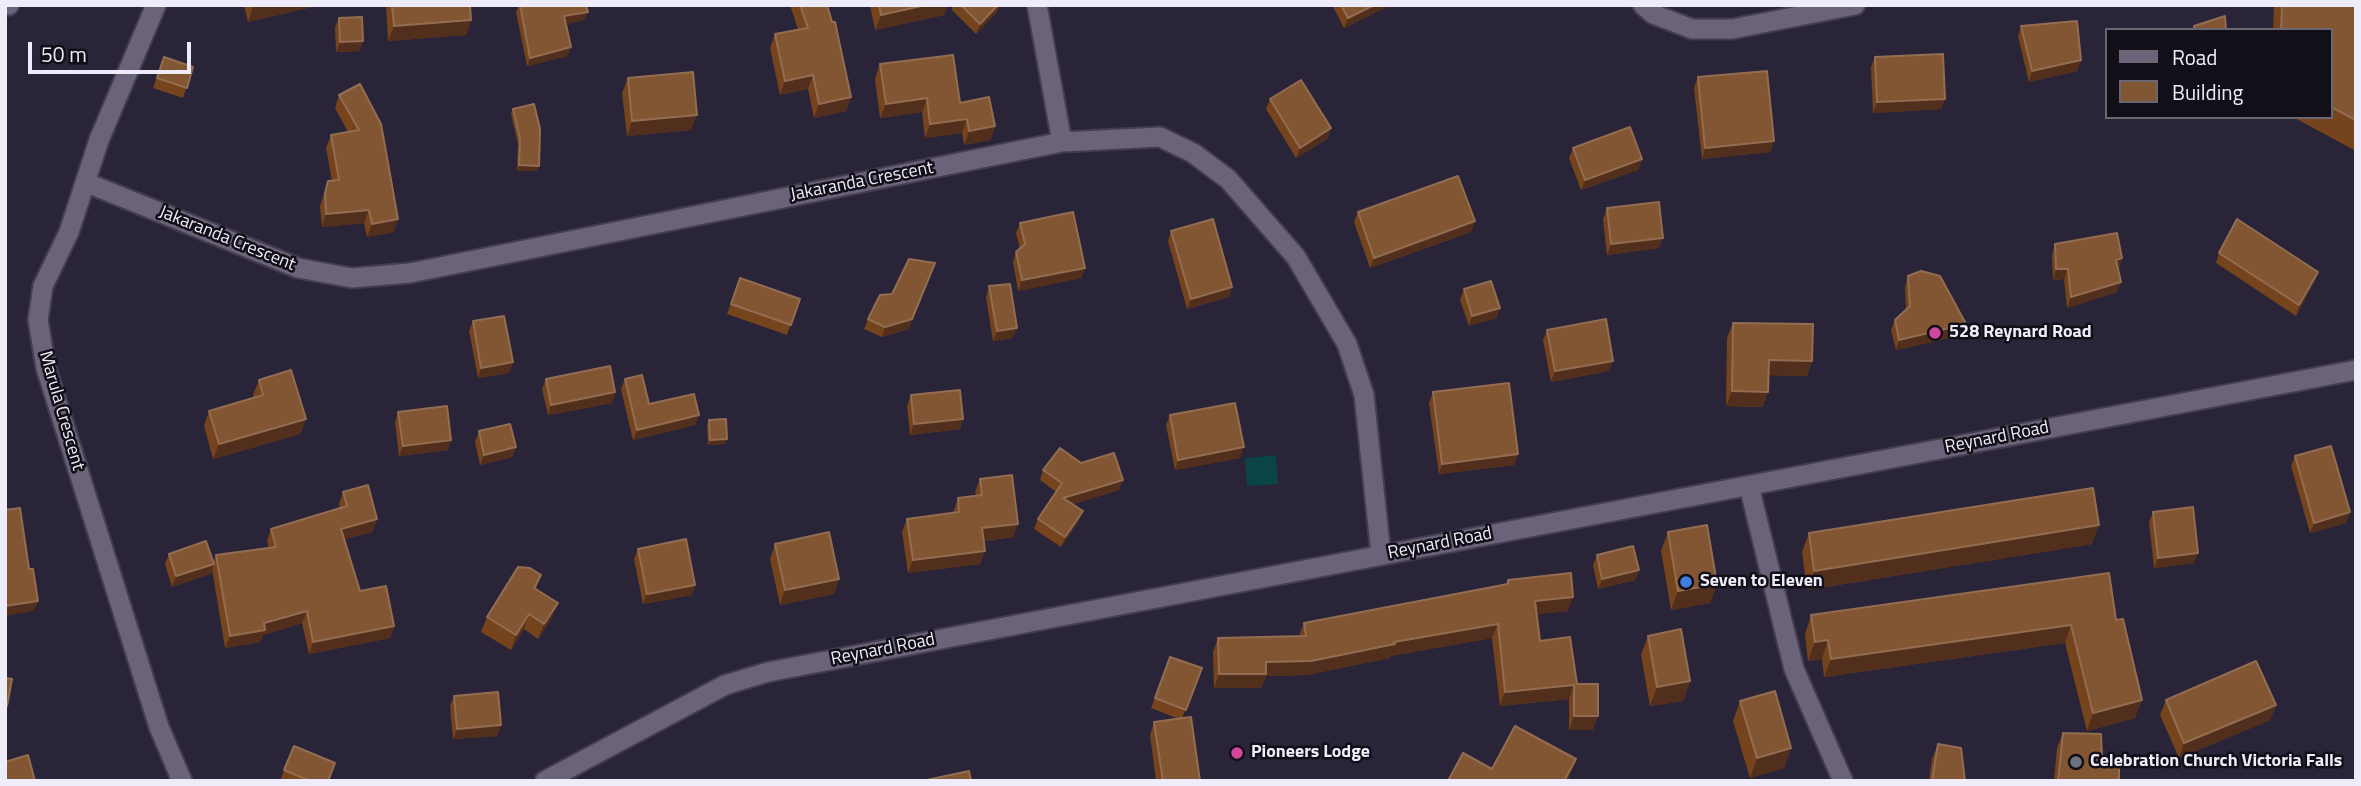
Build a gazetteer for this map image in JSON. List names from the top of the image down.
{
  "streets": {
    "street": ["Jakaranda Crescent", "Marula Crescent", "Reynard Road"]
  },
  "crossings": [
    ["Jakaranda Crescent", "Marula Crescent"],
    ["Jakaranda Crescent", "Reynard Road"]
  ],
  "places": [
    "528 Reynard Road",
    "Seven to Eleven",
    "Pioneers Lodge",
    "Celebration Church Victoria Falls"
  ],
  "legend": ["Road", "Building"],
  "scale_bar": "50 m"
}
